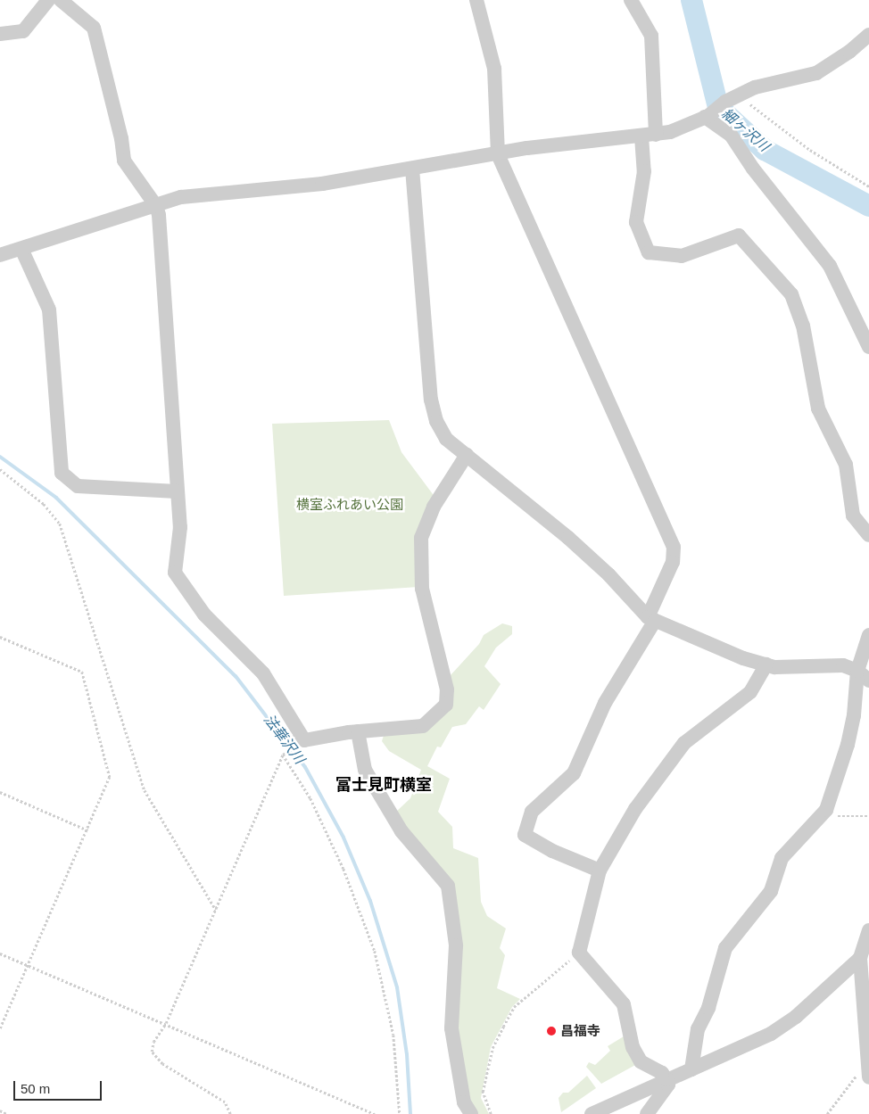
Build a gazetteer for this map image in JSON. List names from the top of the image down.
{
  "districts": ["富士見町横室"],
  "water": ["細ヶ沢川", "法華沢川"],
  "parks": ["横室ふれあい公園"],
  "places": ["昌福寺"],
  "scale_bar": "50 m"
}
